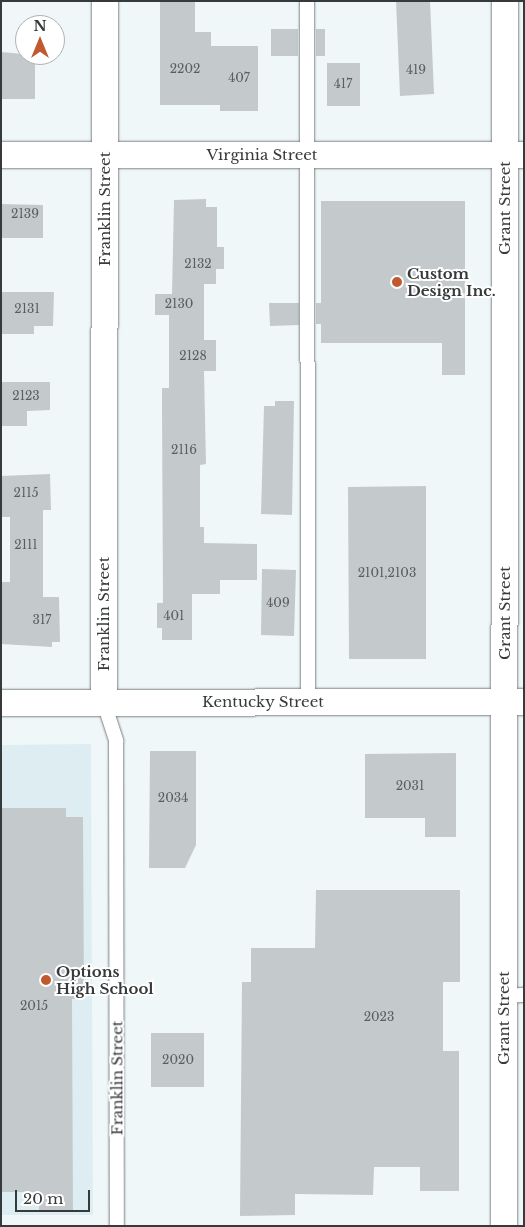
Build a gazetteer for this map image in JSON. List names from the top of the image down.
{
  "streets": {
    "street": [
      "Virginia Street",
      "Grant Street",
      "Franklin Street",
      "Kentucky Street"
    ]
  },
  "crossings": [
    ["Virginia Street", "Grant Street"],
    ["Virginia Street", "Franklin Street"],
    ["Grant Street", "Kentucky Street"],
    ["Franklin Street", "Kentucky Street"]
  ],
  "places": ["Custom Design Inc.", "Options High School"],
  "house_numbers": [
    "2202",
    "419",
    "407",
    "417",
    "2139",
    "2132",
    "2130",
    "2131",
    "2128",
    "2123",
    "2116",
    "2115",
    "2111",
    "2101,2103",
    "409",
    "401",
    "317",
    "2031",
    "2034",
    "2015",
    "2023",
    "2020"
  ],
  "scale_bar": "20 m",
  "north": "top"
}
